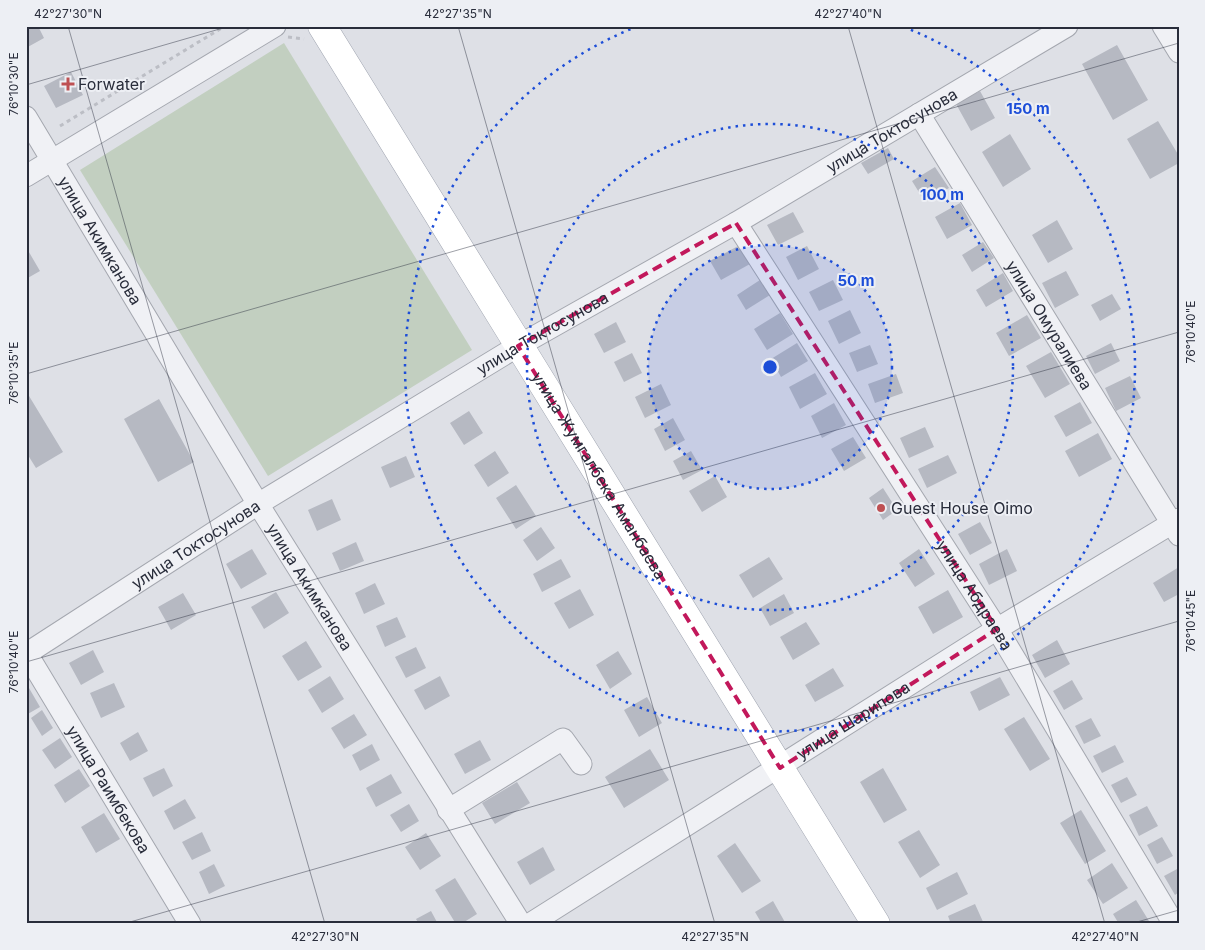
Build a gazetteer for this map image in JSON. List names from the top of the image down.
{
  "streets": {
    "main road": ["улица Жумгалбека Аманбаева"],
    "street": [
      "улица Токтосунова",
      "улица Акимканова",
      "улица Омуралиева",
      "улица Абдраева",
      "улица Шарипова",
      "улица Раимбекова"
    ]
  },
  "crossings": [
    ["улица Токтосунова", "улица Акимканова"],
    ["улица Токтосунова", "улица Омуралиева"],
    ["улица Токтосунова", "улица Жумгалбека Аманбаева"],
    ["улица Токтосунова", "улица Абдраева"],
    ["улица Токтосунова", "улица Раимбекова"],
    ["улица Омуралиева", "улица Шарипова"],
    ["улица Жумгалбека Аманбаева", "улица Шарипова"],
    ["улица Абдраева", "улица Шарипова"]
  ],
  "places": {
    "health": ["Forwater"],
    "other": ["Guest House Oimo"]
  },
  "coordinates": [
    "42°27'30\"N",
    "42°27'35\"N",
    "42°27'40\"N",
    "76°10'30\"E",
    "76°10'40\"E",
    "76°10'35\"E",
    "76°10'45\"E"
  ],
  "rings": ["150 m", "100 m", "50 m"]
}
